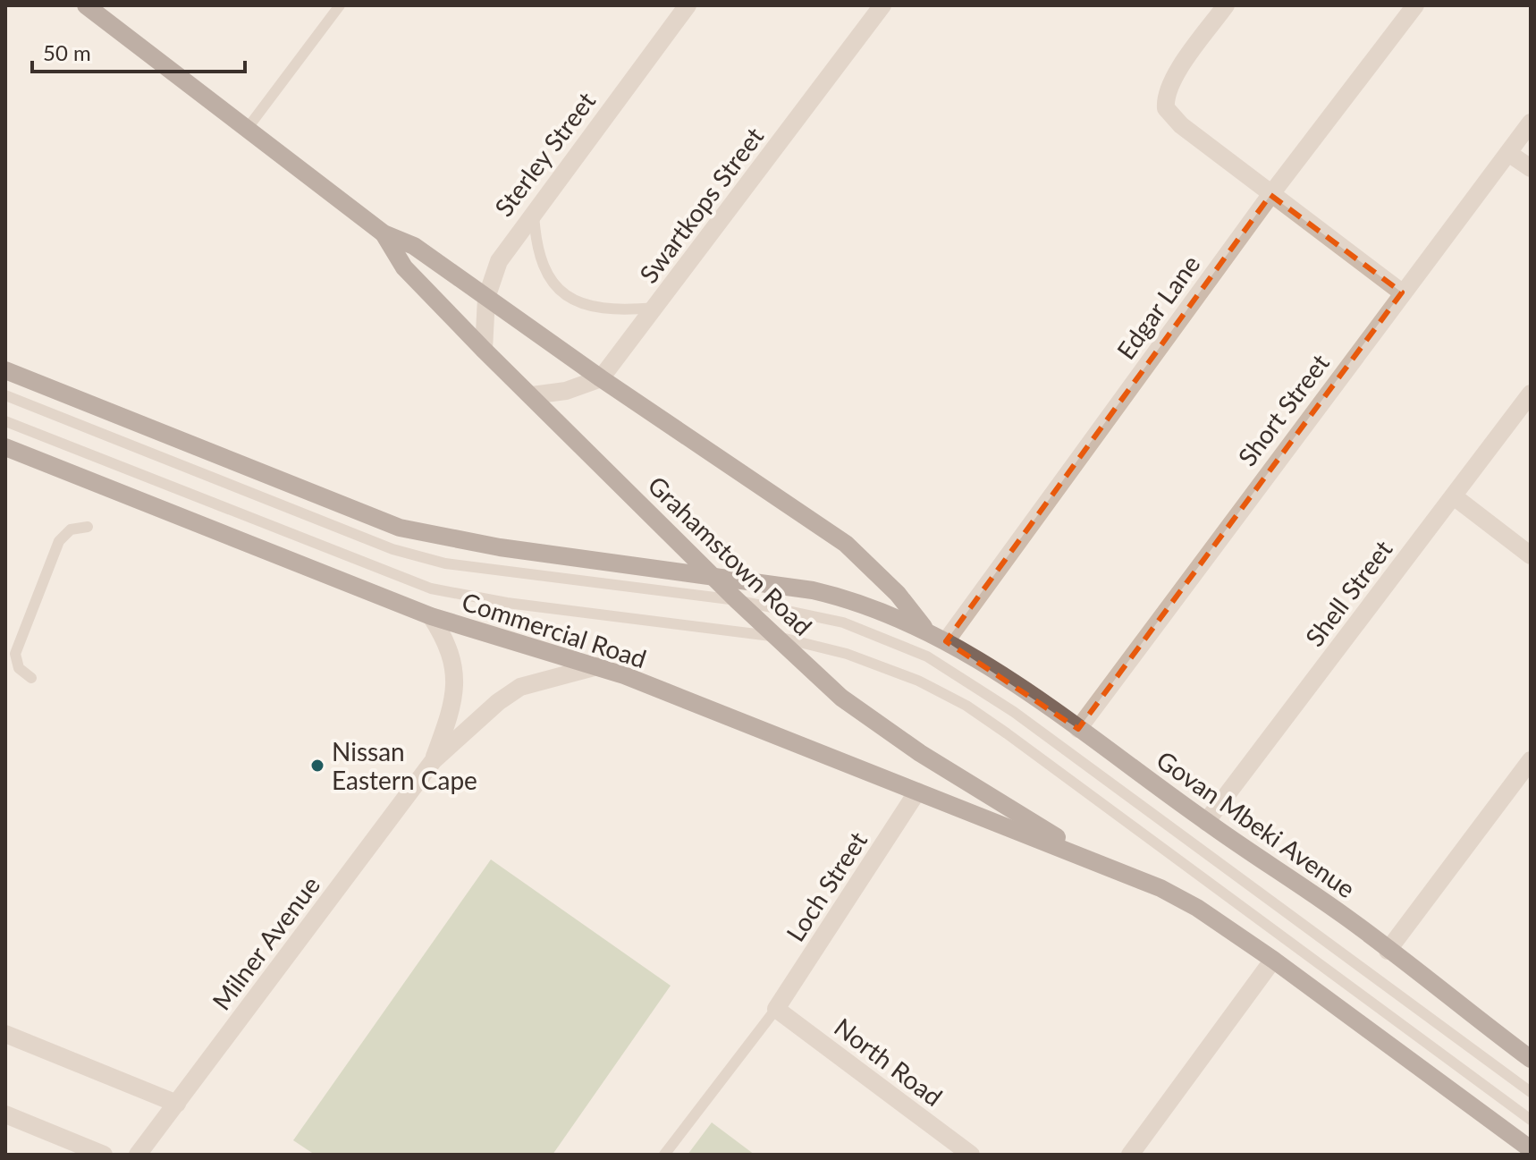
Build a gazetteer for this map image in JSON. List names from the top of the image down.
{
  "streets": {
    "main road": ["Grahamstown Road", "Commercial Road", "Govan Mbeki Avenue"],
    "street": [
      "Sterley Street",
      "Swartkops Street",
      "Edgar Lane",
      "Short Street",
      "Shell Street",
      "Loch Street",
      "Milner Avenue",
      "North Road"
    ]
  },
  "crossings": [
    ["Sterley Street", "Grahamstown Road"],
    ["Swartkops Street", "Grahamstown Road"],
    ["Edgar Lane", "Govan Mbeki Avenue"],
    ["Short Street", "Govan Mbeki Avenue"],
    ["Grahamstown Road", "Commercial Road"],
    ["Shell Street", "Govan Mbeki Avenue"],
    ["Commercial Road", "Loch Street"],
    ["Commercial Road", "Milner Avenue"],
    ["Loch Street", "North Road"]
  ],
  "places": ["Nissan Eastern Cape"],
  "scale_bar": "50 m"
}
